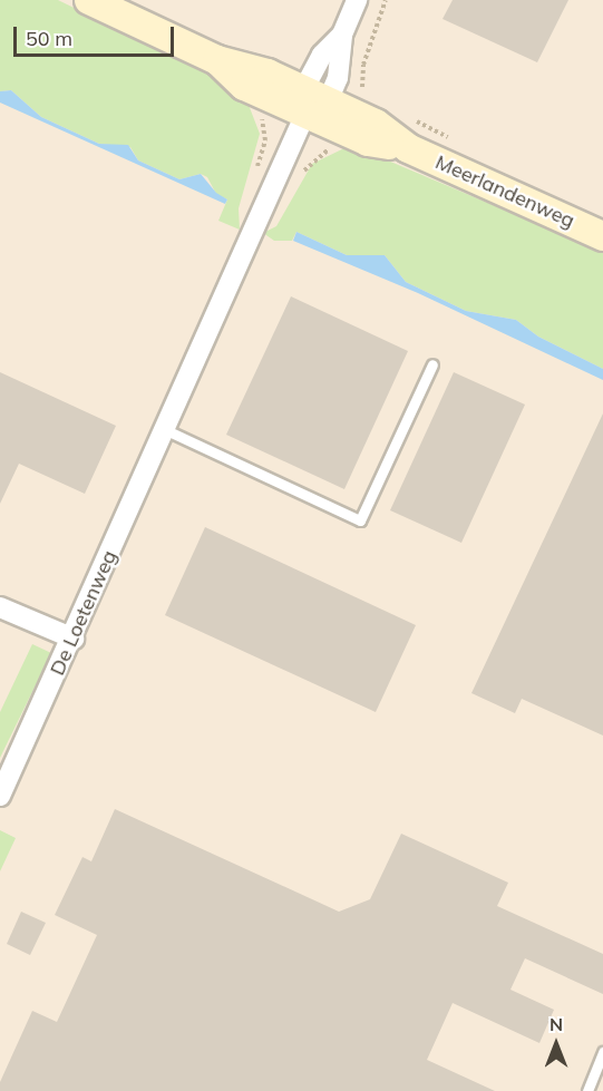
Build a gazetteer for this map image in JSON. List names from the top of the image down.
{
  "streets": {
    "street": ["Meerlandenweg", "De Loetenweg"]
  },
  "crossings": [
    ["Meerlandenweg", "De Loetenweg"]
  ],
  "scale_bar": "50 m",
  "north": "top"
}
